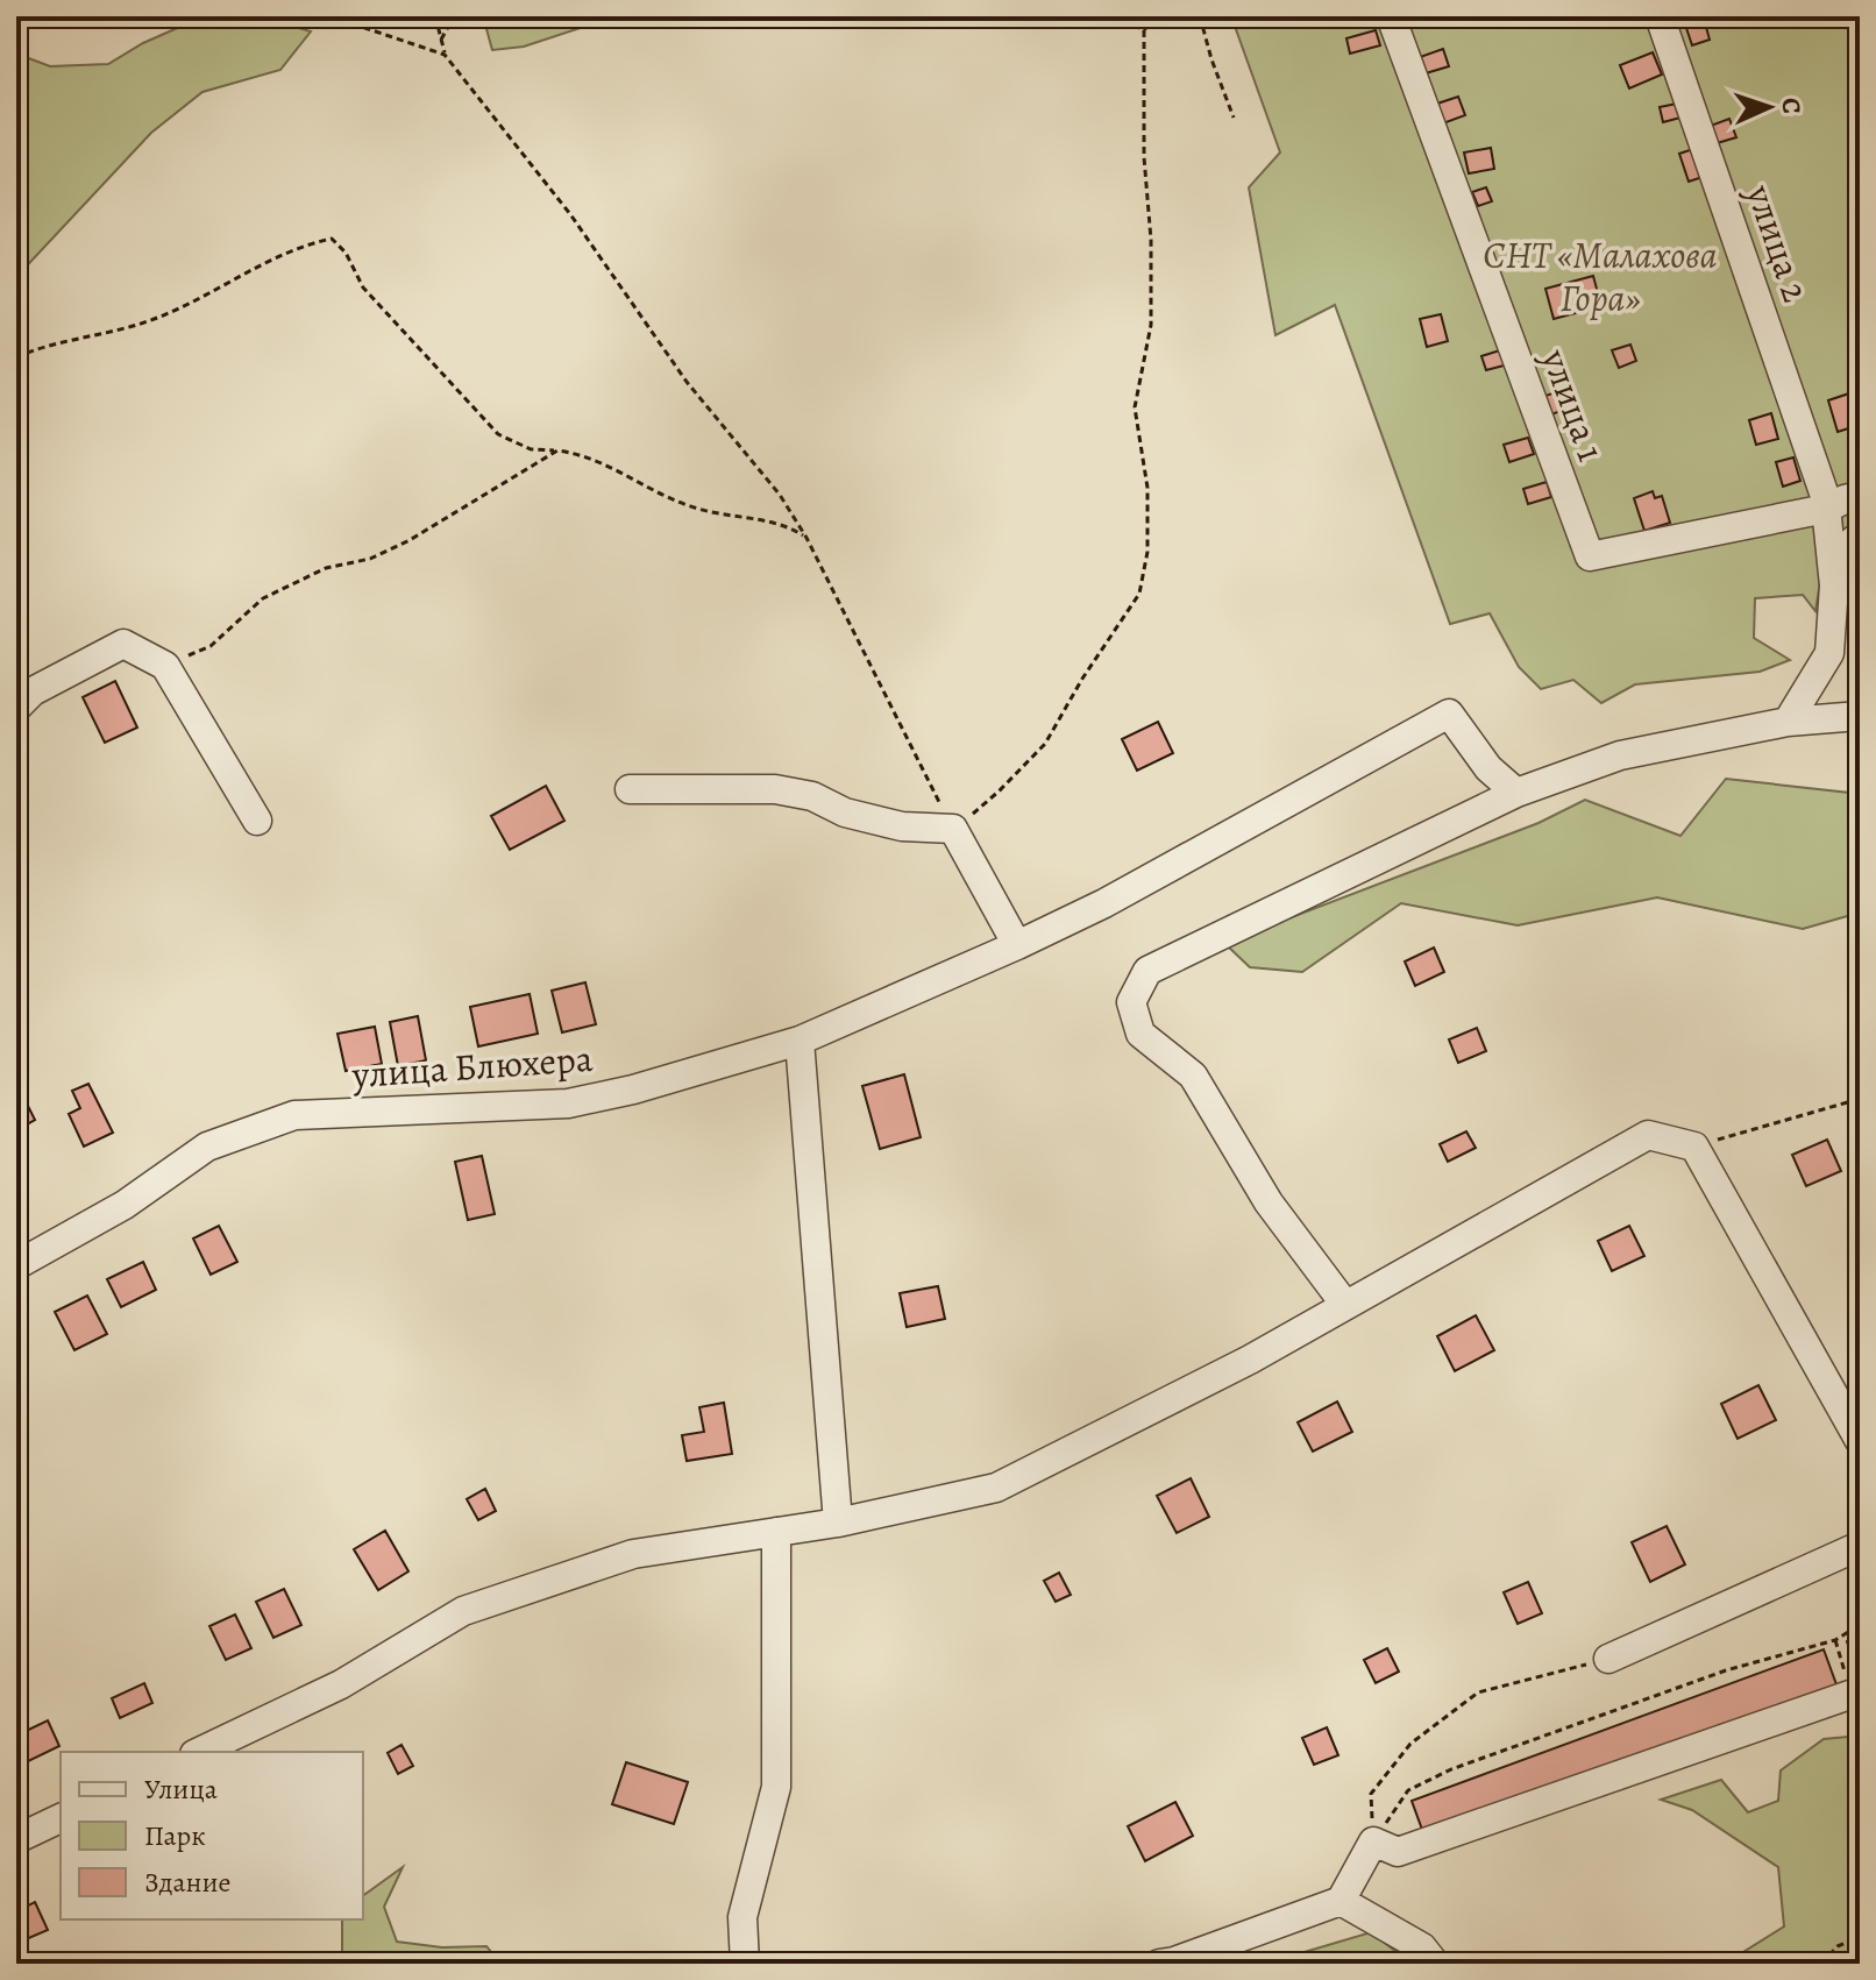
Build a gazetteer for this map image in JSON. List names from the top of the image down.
{
  "streets": {
    "street": ["улица 2", "улица 1", "улица Блюхера"]
  },
  "crossings": [
    ["улица 2", "улица 1"]
  ],
  "parks": ["СНТ «Малахова Гора»"],
  "legend": ["Улица", "Парк", "Здание"],
  "north": "right"
}
